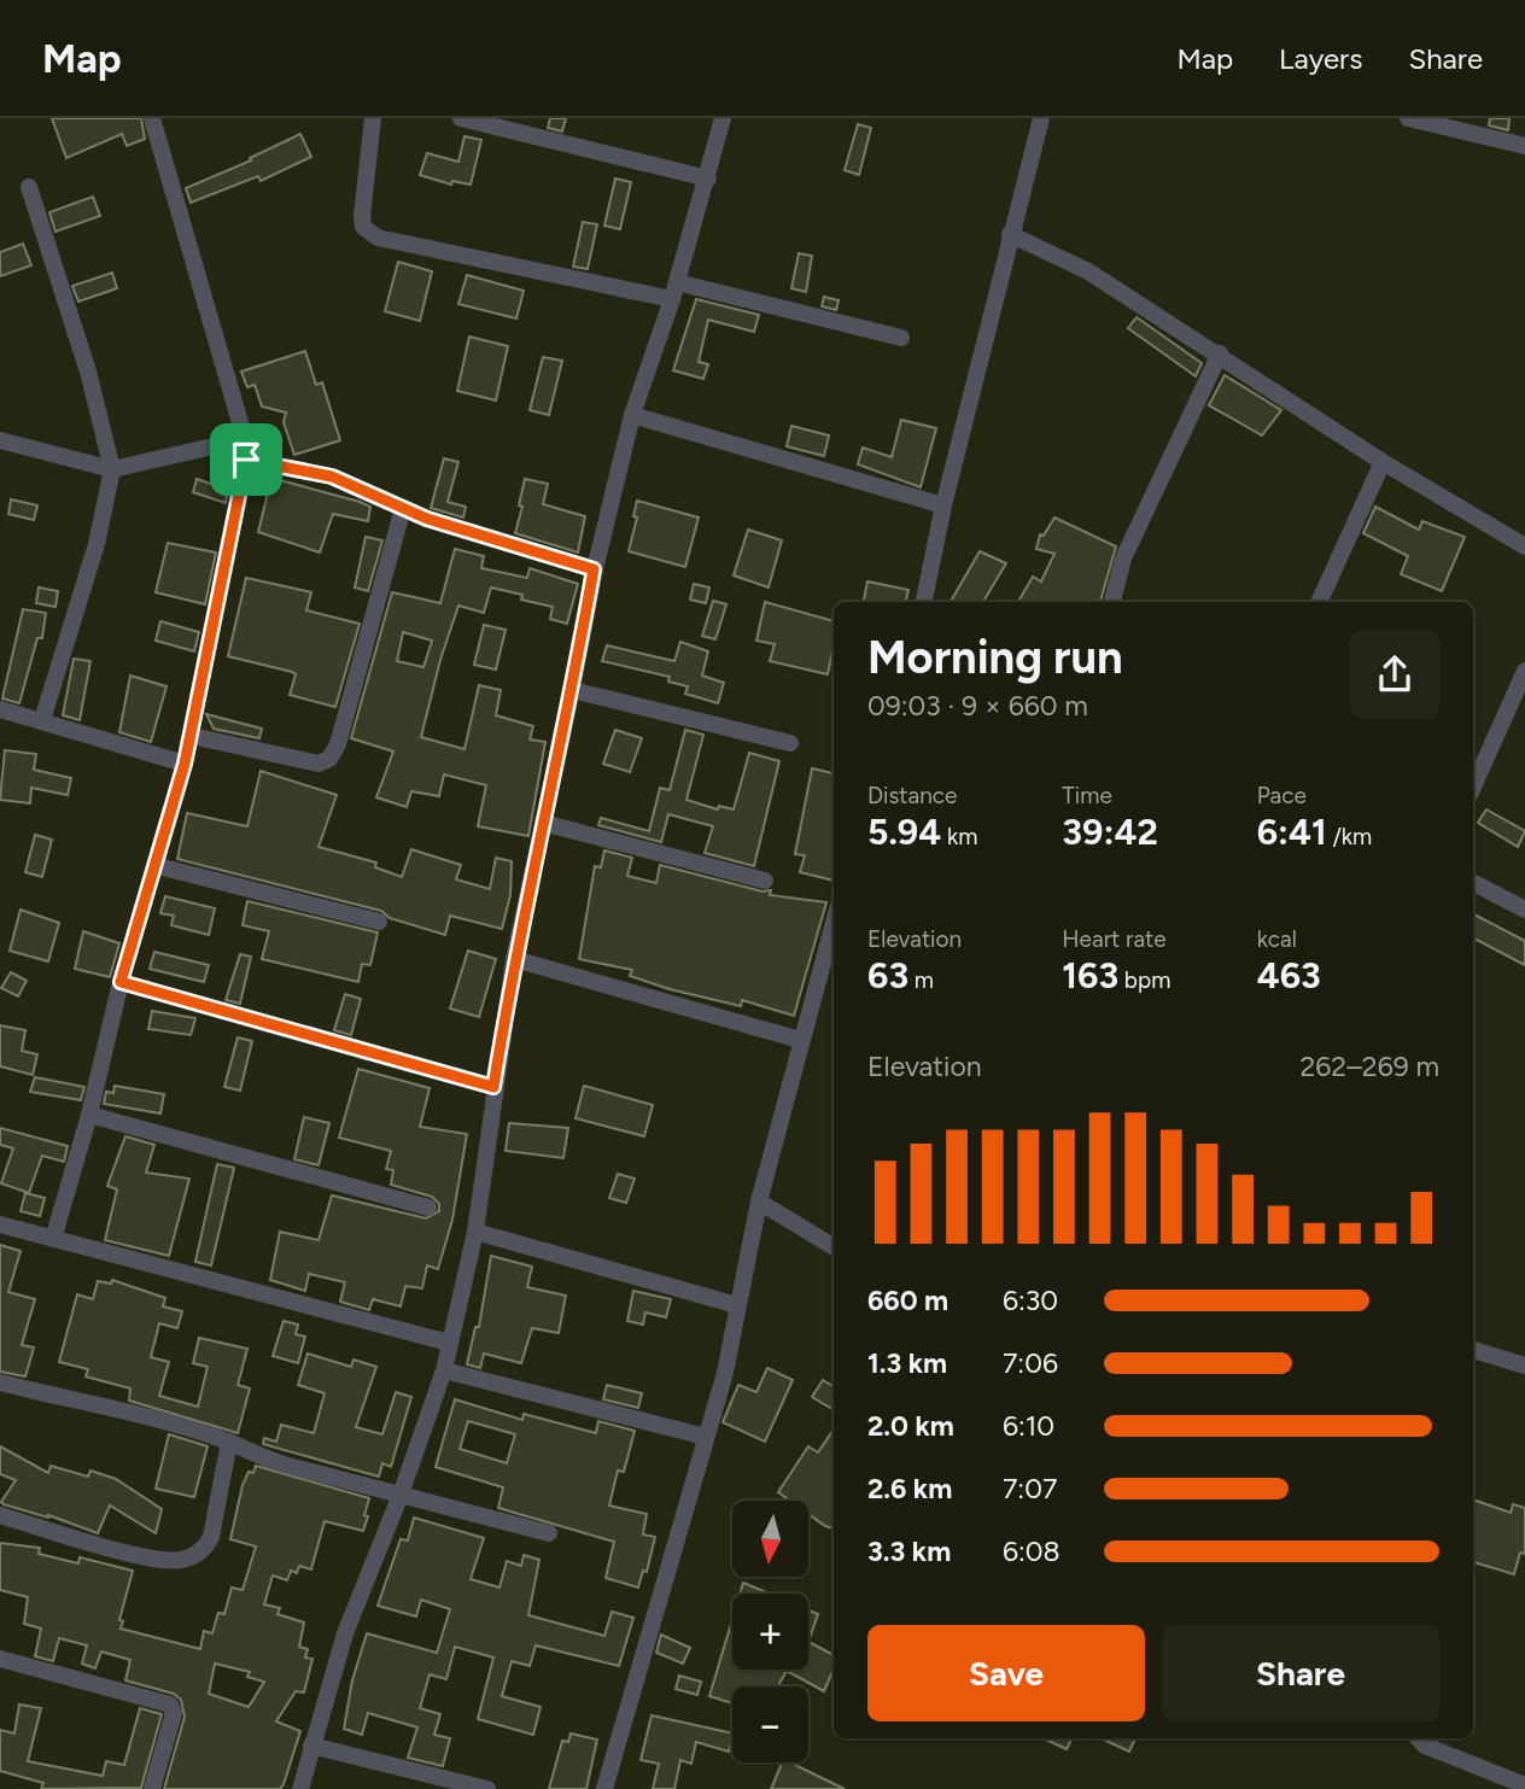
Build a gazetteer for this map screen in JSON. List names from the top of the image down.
{
  "north": "bottom",
  "page": {
    "header": "Map",
    "nav": ["Map", "Layers", "Share"],
    "heading": ["Morning run", "09:03 · 9 × 660 m"],
    "stats": [
      ["Distance", "5.94 km"],
      ["Time", "39:42"],
      ["Pace", "6:41 /km"],
      ["Elevation", "63 m"],
      ["Heart rate", "163 bpm"],
      ["kcal", "463"]
    ],
    "chart": ["Elevation", "262–269 m"],
    "list": [
      {
        "name": "660 m",
        "note": "6:30"
      },
      {
        "name": "1.3 km",
        "note": "7:06"
      },
      {
        "name": "2.0 km",
        "note": "6:10"
      },
      {
        "name": "2.6 km",
        "note": "7:07"
      },
      {
        "name": "3.3 km",
        "note": "6:08"
      }
    ],
    "map_buttons": ["+", "−"],
    "buttons": ["Save", "Share"]
  }
}
